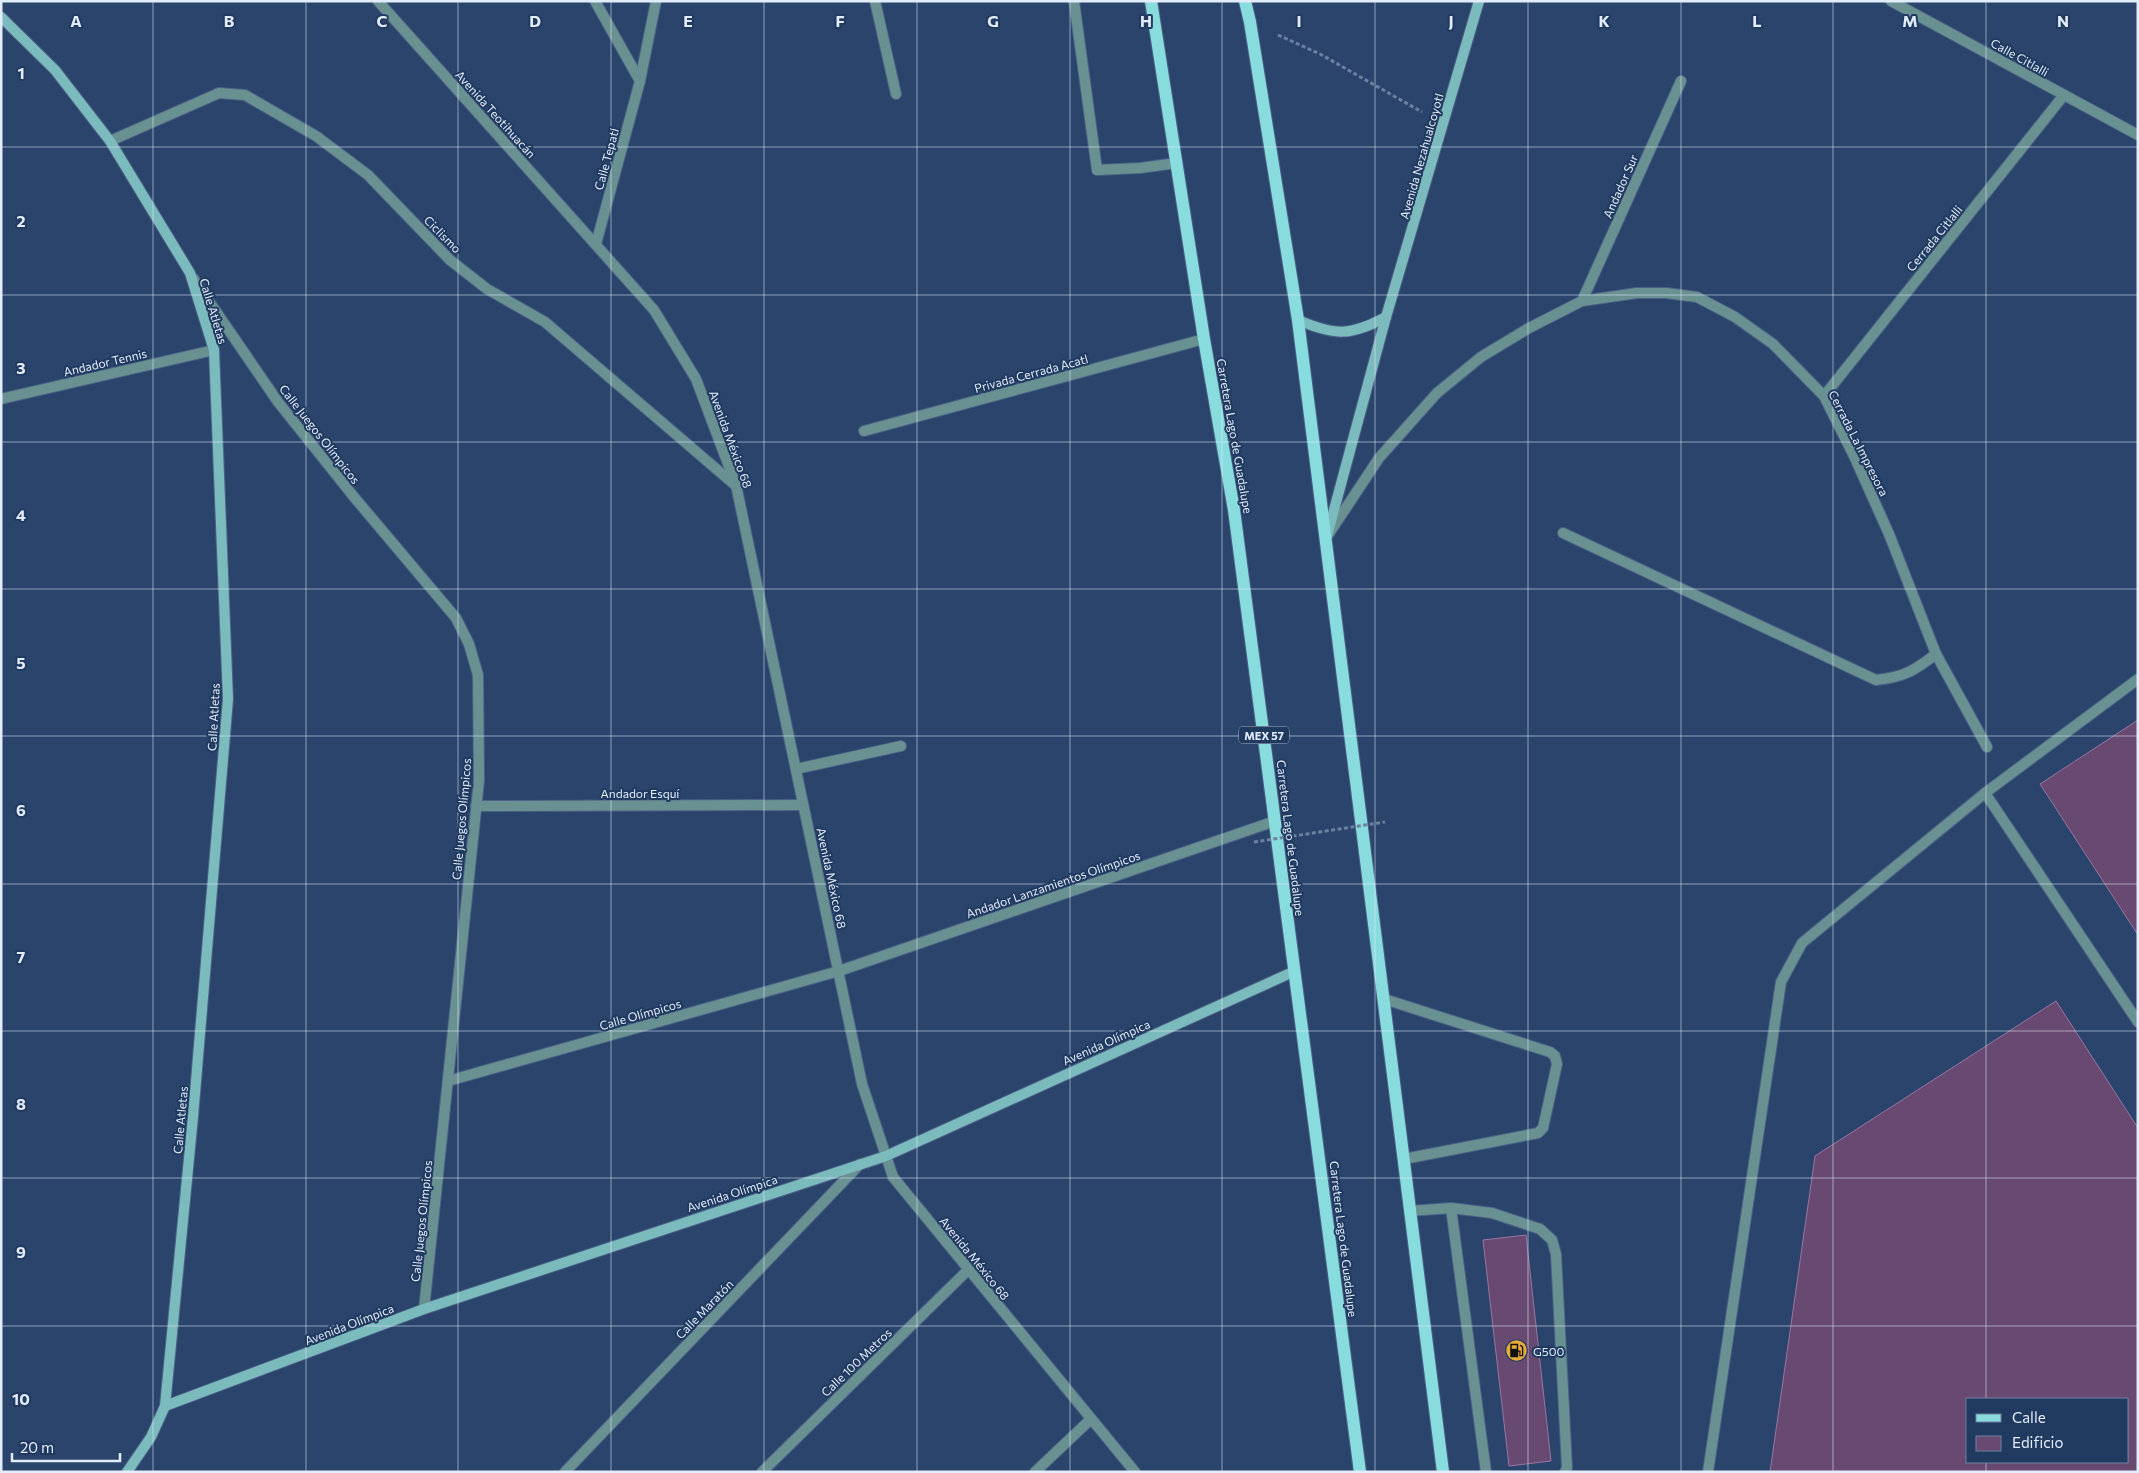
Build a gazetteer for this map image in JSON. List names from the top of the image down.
{
  "streets": {
    "main road": ["Carretera Lago de Guadalupe", "MEX 57"],
    "street": [
      "Calle Citlalli",
      "Avenida Teotihuacán",
      "Avenida Nezahualcoyotl",
      "Calle Tepatl",
      "Andador Sur",
      "Ciclismo",
      "Cerrada Citlalli",
      "Calle Atletas",
      "Andador Tennis",
      "Privada Cerrada Acatl",
      "Calle Juegos Olímpicos",
      "Avenida México 68",
      "Cerrada La Impresora",
      "Andador Esquí",
      "Andador Lanzamientos Olímpicos",
      "Calle Olímpicos",
      "Avenida Olímpica",
      "Calle Maratón",
      "Calle 100 Metros"
    ]
  },
  "crossings": [
    ["Calle Citlalli", "Cerrada Citlalli"],
    ["Avenida Teotihuacán", "Calle Tepatl"],
    ["Avenida Teotihuacán", "Avenida México 68"],
    ["Avenida Nezahualcoyotl", "Cerrada La Impresora"],
    ["Calle Tepatl", "Avenida México 68"],
    ["Andador Sur", "Cerrada La Impresora"],
    ["Ciclismo", "Calle Atletas"],
    ["Ciclismo", "Avenida México 68"],
    ["Cerrada Citlalli", "Cerrada La Impresora"],
    ["Calle Atletas", "Andador Tennis"],
    ["Calle Atletas", "Calle Juegos Olímpicos"],
    ["Calle Atletas", "Avenida Olímpica"],
    ["Privada Cerrada Acatl", "Carretera Lago de Guadalupe"],
    ["Calle Juegos Olímpicos", "Andador Esquí"],
    ["Calle Juegos Olímpicos", "Calle Olímpicos"],
    ["Calle Juegos Olímpicos", "Avenida Olímpica"],
    ["Carretera Lago de Guadalupe", "Andador Lanzamientos Olímpicos"],
    ["Carretera Lago de Guadalupe", "Avenida Olímpica"],
    ["Avenida México 68", "Andador Esquí"],
    ["Avenida México 68", "Andador Lanzamientos Olímpicos"],
    ["Avenida México 68", "Calle Olímpicos"],
    ["Avenida México 68", "Avenida Olímpica"],
    ["Avenida México 68", "Calle 100 Metros"],
    ["Andador Lanzamientos Olímpicos", "Calle Olímpicos"],
    ["Avenida Olímpica", "Calle Maratón"]
  ],
  "places": {
    "fuel station": ["G500"]
  },
  "legend": ["Calle", "Edificio"],
  "scale_bar": "20 m",
  "grid": {
    "columns": [
      "A",
      "B",
      "C",
      "D",
      "E",
      "F",
      "G",
      "H",
      "I",
      "J",
      "K",
      "L",
      "M",
      "N"
    ],
    "rows": [
      "1",
      "2",
      "3",
      "4",
      "5",
      "6",
      "7",
      "8",
      "9",
      "10"
    ]
  }
}
